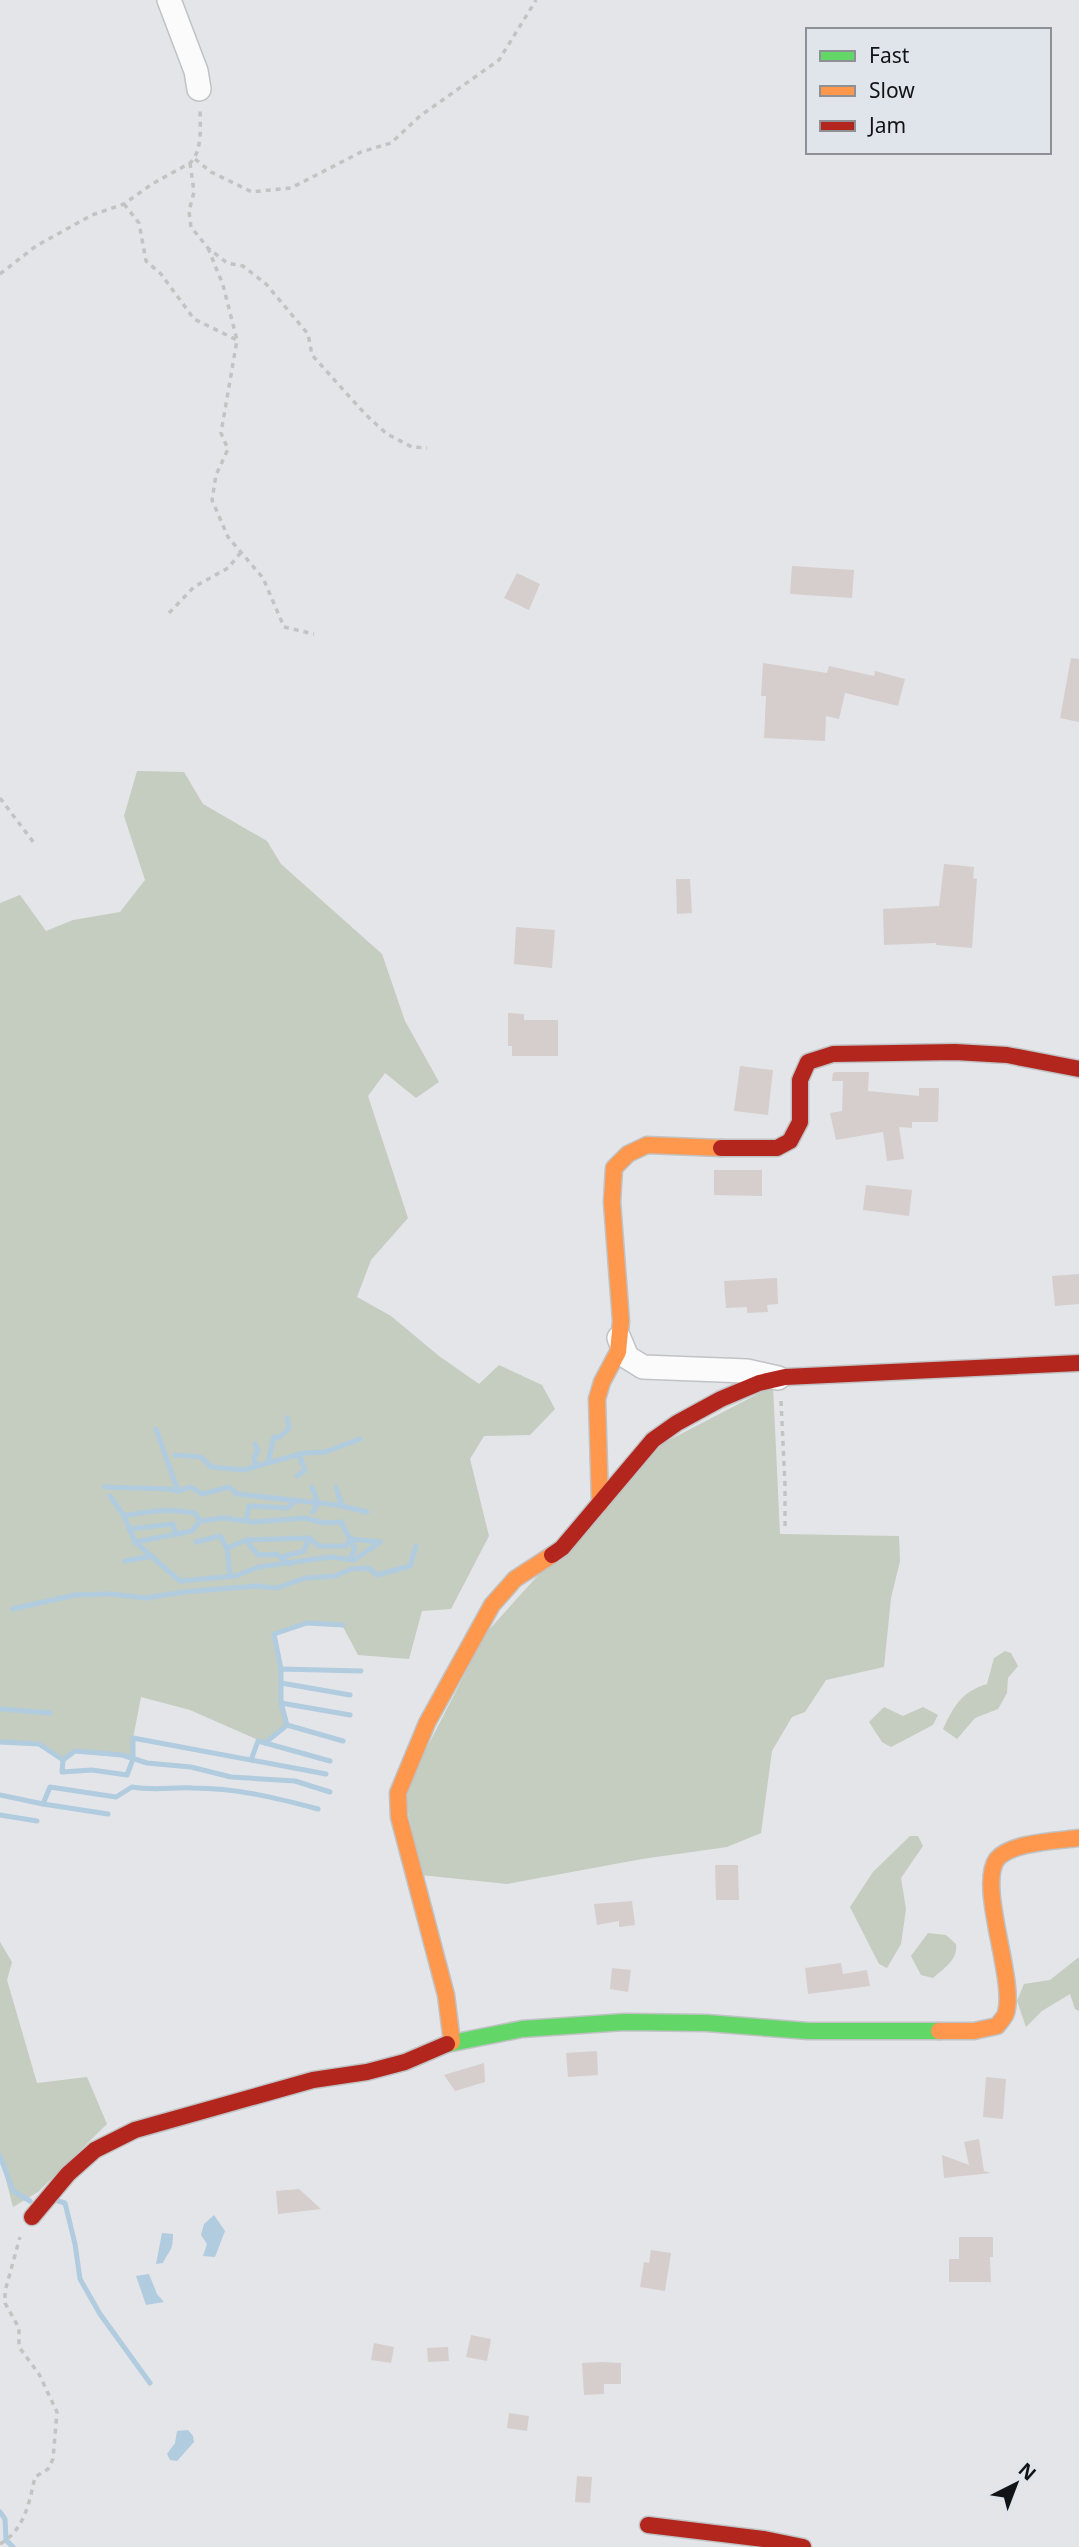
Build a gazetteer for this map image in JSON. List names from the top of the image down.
{
  "legend": ["Fast", "Slow", "Jam"],
  "north": "top right"
}
